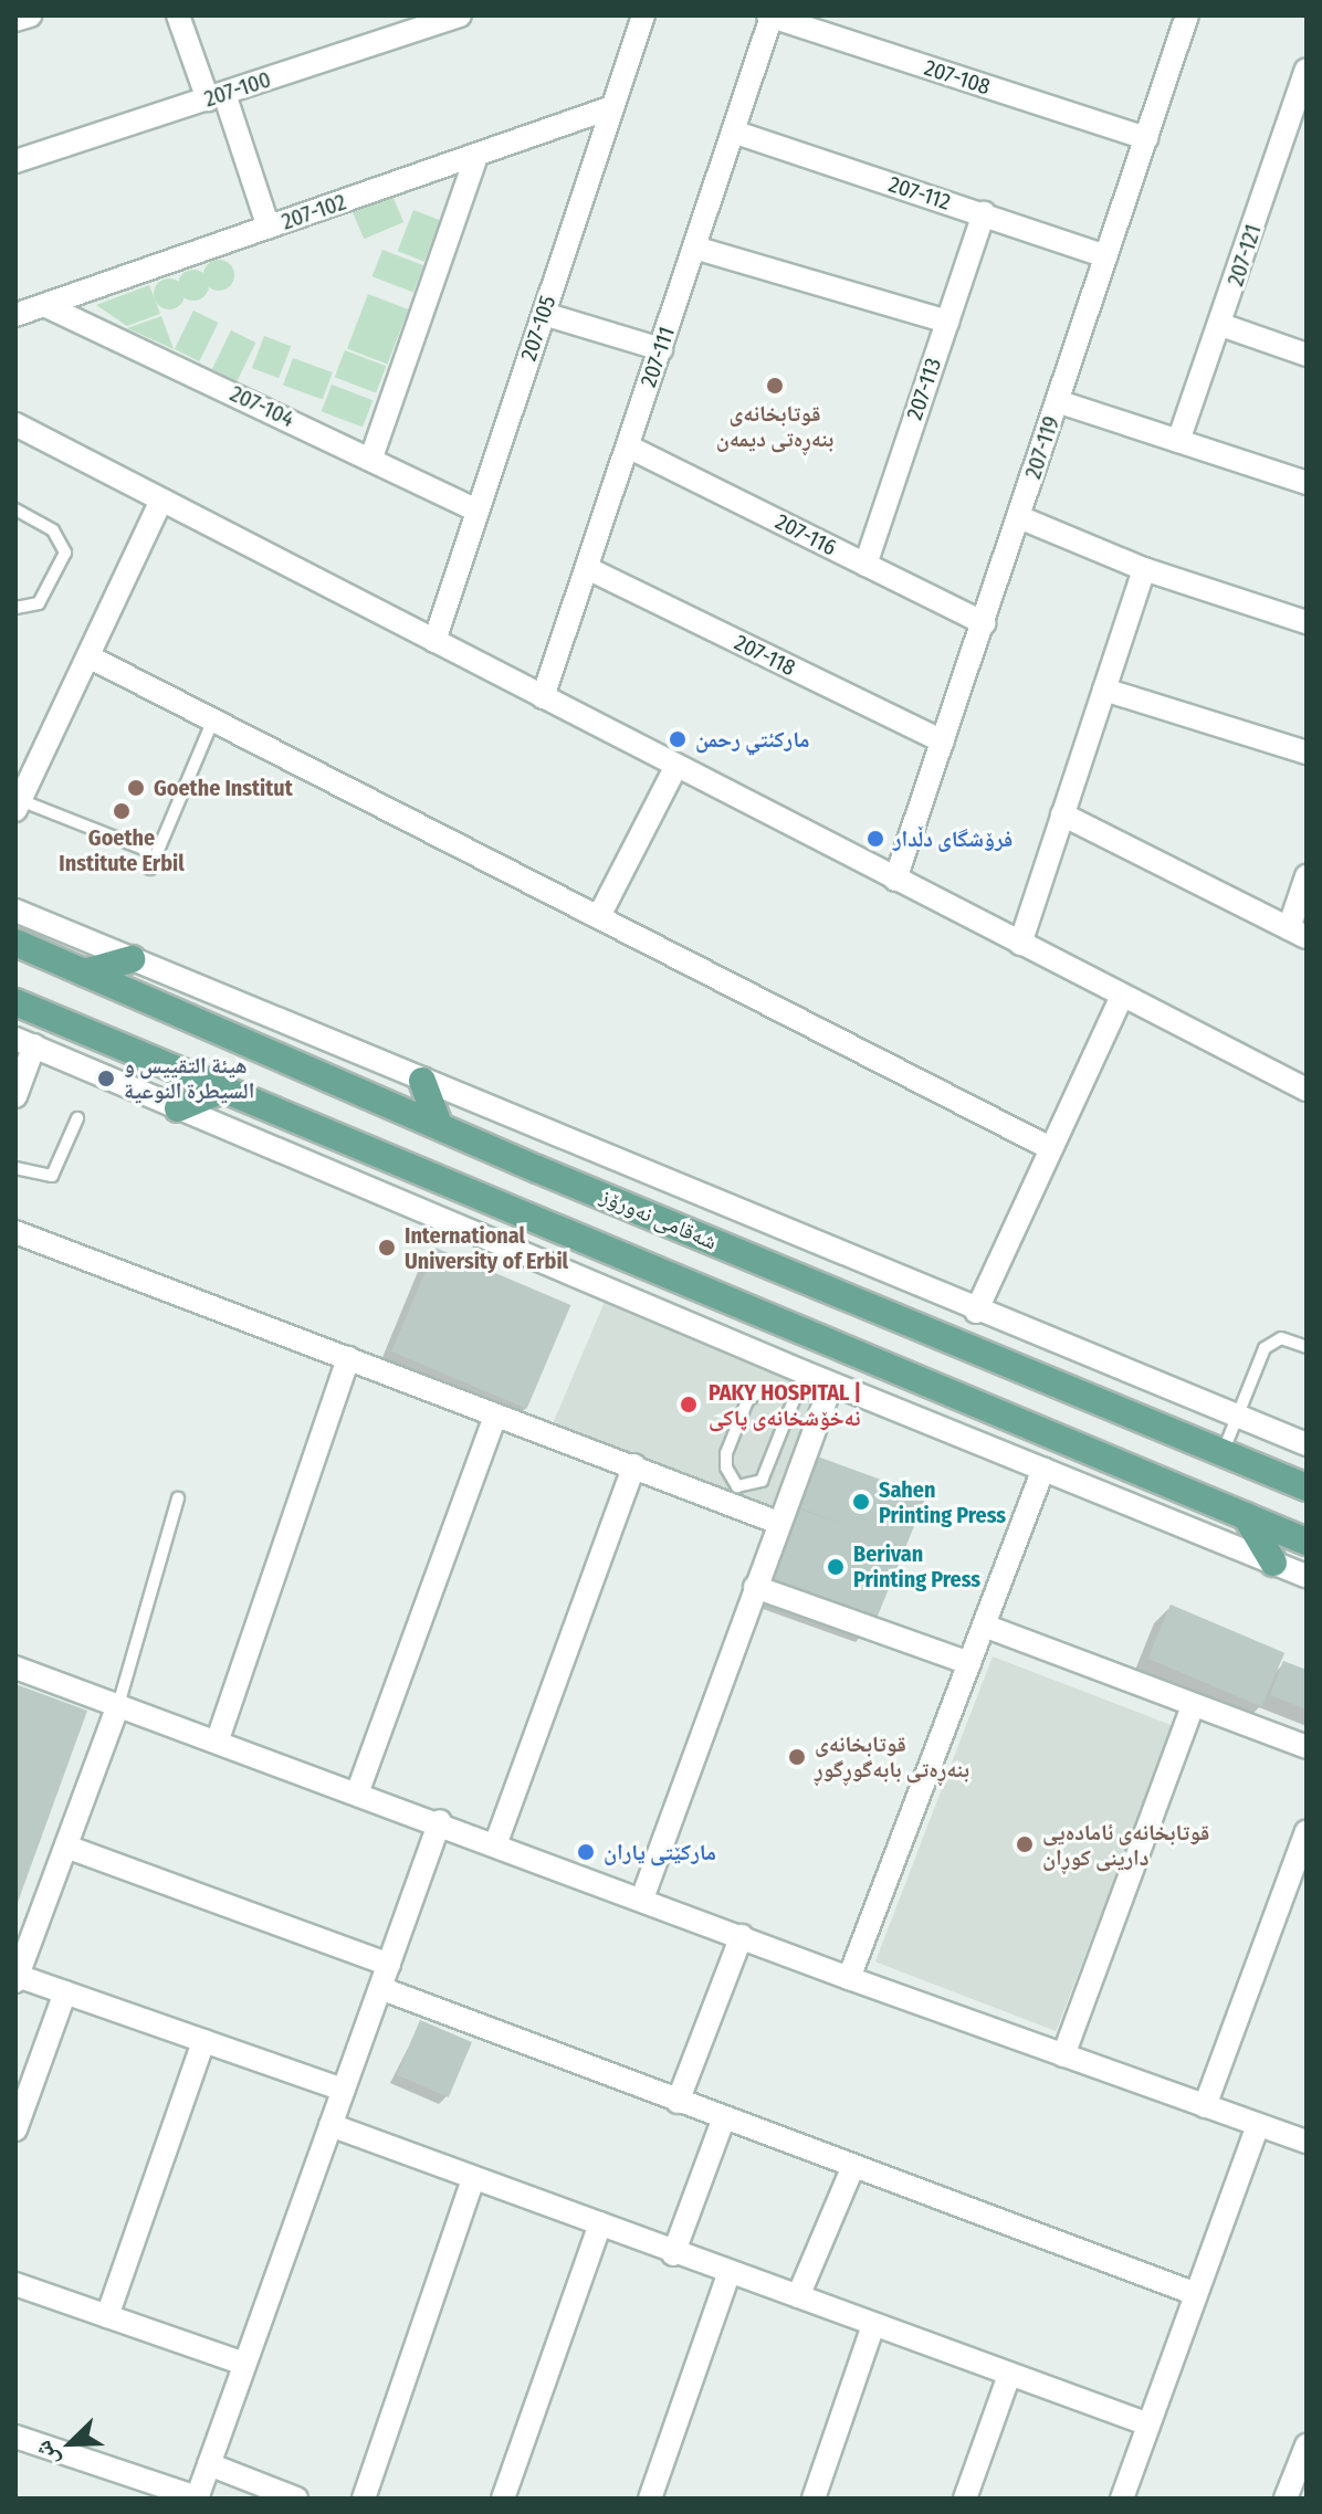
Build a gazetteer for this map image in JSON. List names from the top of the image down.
{
  "streets": {
    "main road": ["شەقامی نەورۆز"],
    "street": [
      "207-108",
      "207-100",
      "207-112",
      "207-102",
      "207-121",
      "207-105",
      "207-111",
      "207-113",
      "207-104",
      "207-119",
      "207-116",
      "207-118"
    ]
  },
  "crossings": [
    ["207-108", "207-111"],
    ["207-108", "207-119"],
    ["207-112", "207-111"],
    ["207-112", "207-113"],
    ["207-112", "207-119"],
    ["207-102", "207-105"],
    ["207-102", "207-104"],
    ["207-105", "207-104"],
    ["207-111", "207-116"],
    ["207-111", "207-118"],
    ["207-113", "207-116"],
    ["207-119", "207-116"],
    ["207-119", "207-118"]
  ],
  "places": [
    "قوتابخانەی بنەڕەتی دیمەن",
    "ماركئتي رحمن",
    "Goethe Institut",
    "Goethe Institute Erbil",
    "فرۆشگای دڵدار",
    "هيئة التقييس و السيطرة النوعية",
    "International University of Erbil",
    "PAKY HOSPITAL | نەخۆشخانەی پاکی",
    "Sahen Printing Press",
    "Berivan Printing Press",
    "قوتابخانەی بنەڕەتی بابەگوڕگوڕ",
    "قوتابخانەی ئامادەیی دارینی کوڕان",
    "مارکێتی یاران"
  ],
  "north": "bottom left"
}
